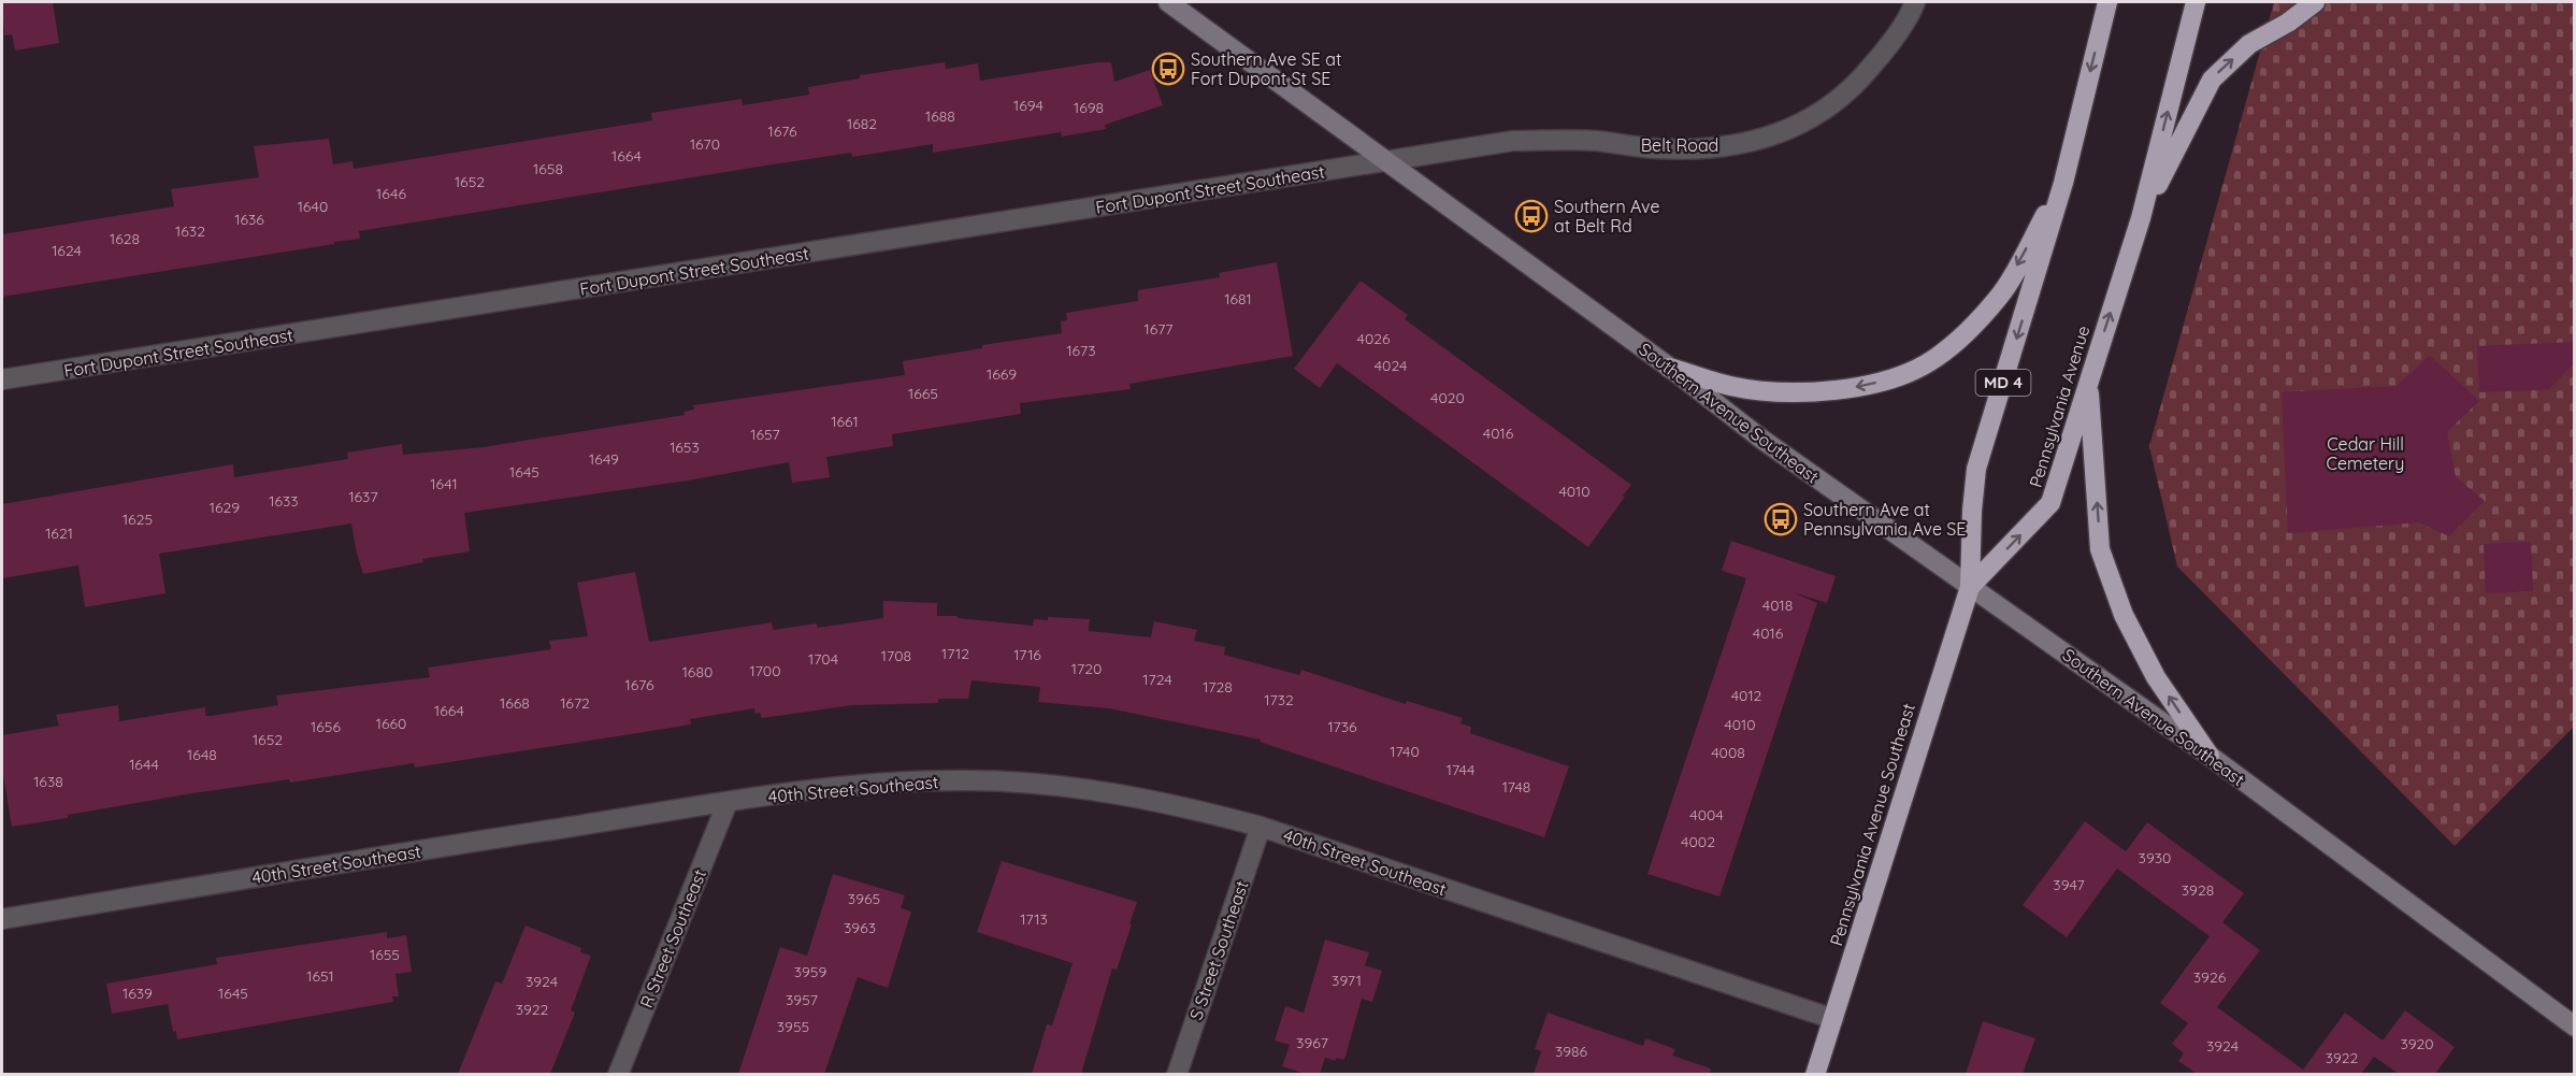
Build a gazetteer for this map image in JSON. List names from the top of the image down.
{
  "streets": {
    "highway": ["MD 4", "Pennsylvania Avenue", "Pennsylvania Avenue Southeast"],
    "main road": ["Southern Avenue Southeast"],
    "street": [
      "Belt Road",
      "Fort Dupont Street Southeast",
      "40th Street Southeast",
      "R Street Southeast",
      "S Street Southeast"
    ]
  },
  "crossings": [
    ["Belt Road", "Fort Dupont Street Southeast"],
    ["Belt Road", "Southern Avenue Southeast"],
    ["Fort Dupont Street Southeast", "Southern Avenue Southeast"],
    ["MD 4", "Pennsylvania Avenue"],
    ["MD 4", "Southern Avenue Southeast"],
    ["MD 4", "Pennsylvania Avenue Southeast"],
    ["Pennsylvania Avenue", "Southern Avenue Southeast"],
    ["Pennsylvania Avenue", "Pennsylvania Avenue Southeast"],
    ["Southern Avenue Southeast", "Pennsylvania Avenue Southeast"],
    ["40th Street Southeast", "Pennsylvania Avenue Southeast"],
    ["40th Street Southeast", "R Street Southeast"],
    ["40th Street Southeast", "S Street Southeast"]
  ],
  "parks": ["Cedar Hill Cemetery"],
  "places": {
    "bus stop": ["Southern Ave SE at Fort Dupont St SE", "Southern Ave at Belt Rd", "Southern Ave at Pennsylvania Ave SE"]
  },
  "house_numbers": [
    "1694",
    "1698",
    "1688",
    "1682",
    "1676",
    "1670",
    "1664",
    "1658",
    "1652",
    "1646",
    "1640",
    "1636",
    "1632",
    "1628",
    "1624",
    "1681",
    "1677",
    "4026",
    "1673",
    "4024",
    "1669",
    "1665",
    "4020",
    "1661",
    "4016",
    "1657",
    "1653",
    "1649",
    "1645",
    "1641",
    "4010",
    "1637",
    "1633",
    "1629",
    "1625",
    "1621",
    "4018",
    "4016",
    "1712",
    "1716",
    "1708",
    "1704",
    "1720",
    "1700",
    "1680",
    "1724",
    "1676",
    "1728",
    "4012",
    "1732",
    "1668",
    "1672",
    "1664",
    "1660",
    "4010",
    "1656",
    "1736",
    "1652",
    "1740",
    "4008",
    "1648",
    "1644",
    "1744",
    "1638",
    "1748",
    "4004",
    "4002",
    "3930",
    "3947",
    "3928",
    "3965",
    "1713",
    "3963",
    "1655",
    "3959",
    "1651",
    "3926",
    "3971",
    "3924",
    "1639",
    "1645",
    "3957",
    "3922",
    "3955",
    "3967",
    "3920",
    "3924",
    "3986",
    "3922"
  ]
}
